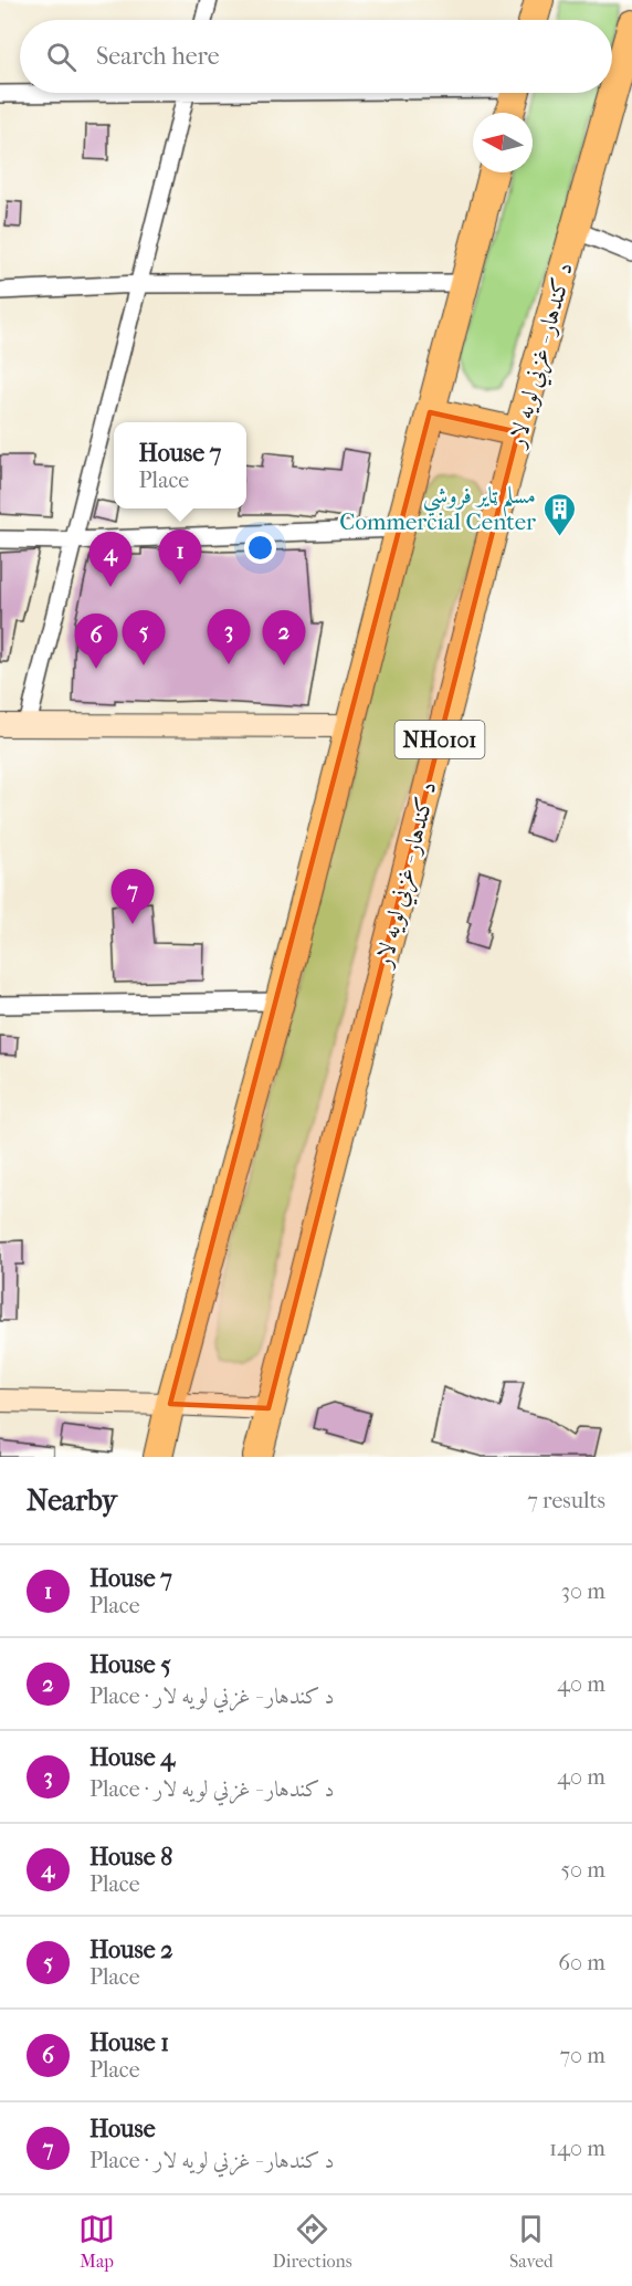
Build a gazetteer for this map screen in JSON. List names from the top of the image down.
{
  "streets": {
    "highway": ["د کندهار - غزني لويه لار", "NH0101"]
  },
  "places": {
    "building": ["مسلم ټایر فروشي Commercial Center"]
  },
  "north": "left",
  "page": {
    "search": "Search here",
    "popup": ["House 7", "Place"],
    "pins": [
      "1",
      "4",
      "3",
      "2",
      "5",
      "6",
      "7"
    ],
    "heading": ["Nearby", "7 results"],
    "list": [
      {
        "mark": "1",
        "name": "House 7",
        "note": "Place",
        "value": "30 m"
      },
      {
        "mark": "2",
        "name": "House 5",
        "note": "Place · د کندهار - غزني لويه لار",
        "value": "40 m"
      },
      {
        "mark": "3",
        "name": "House 4",
        "note": "Place · د کندهار - غزني لويه لار",
        "value": "40 m"
      },
      {
        "mark": "4",
        "name": "House 8",
        "note": "Place",
        "value": "50 m"
      },
      {
        "mark": "5",
        "name": "House 2",
        "note": "Place",
        "value": "60 m"
      },
      {
        "mark": "6",
        "name": "House 1",
        "note": "Place",
        "value": "70 m"
      },
      {
        "mark": "7",
        "name": "House",
        "note": "Place · د کندهار - غزني لويه لار",
        "value": "140 m"
      }
    ],
    "nav": ["Map", "Directions", "Saved"]
  }
}
